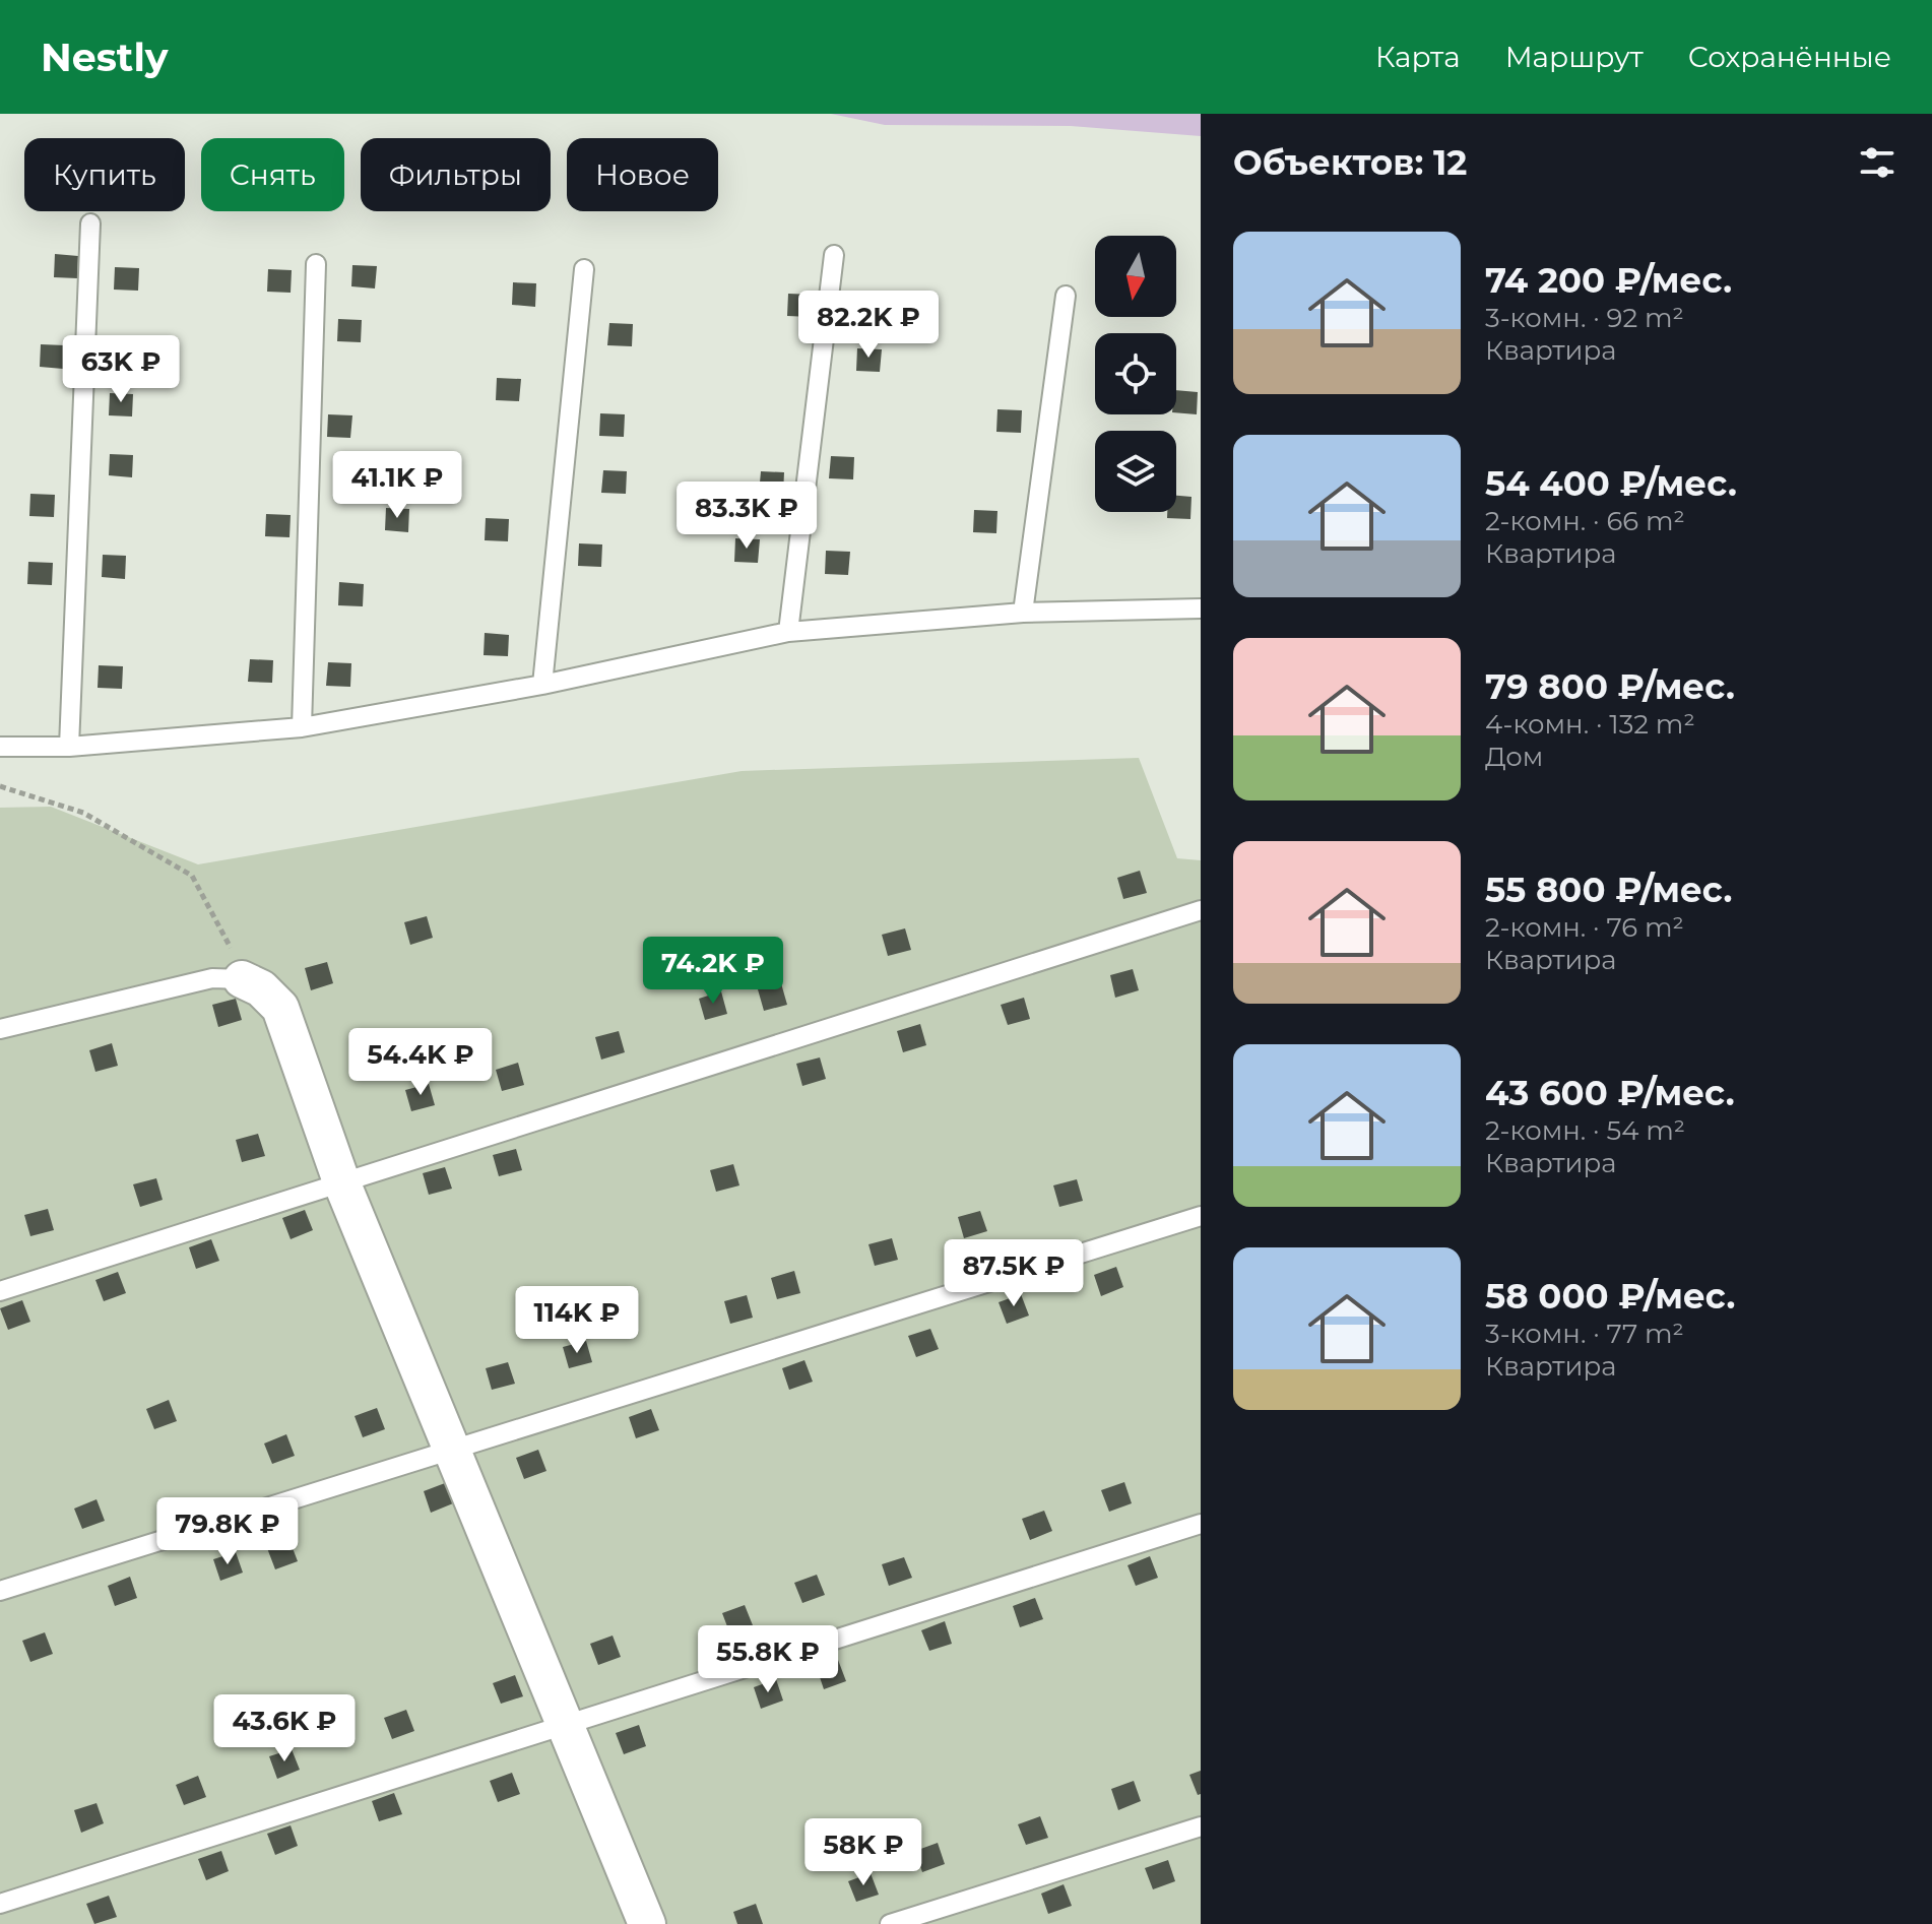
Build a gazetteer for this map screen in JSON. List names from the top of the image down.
{
  "north": "bottom",
  "page": {
    "header": "Nestly",
    "nav": ["Карта", "Маршрут", "Сохранённые"],
    "heading": "Объектов: 12",
    "chip": [
      "Купить",
      "Снять",
      "Фильтры",
      "Новое"
    ],
    "list": [
      {
        "name": "74 200 ₽/мес.",
        "note": "3-комн. · 92 m² · Квартира"
      },
      {
        "name": "54 400 ₽/мес.",
        "note": "2-комн. · 66 m² · Квартира"
      },
      {
        "name": "79 800 ₽/мес.",
        "note": "4-комн. · 132 m² · Дом"
      },
      {
        "name": "55 800 ₽/мес.",
        "note": "2-комн. · 76 m² · Квартира"
      },
      {
        "name": "43 600 ₽/мес.",
        "note": "2-комн. · 54 m² · Квартира"
      },
      {
        "name": "58 000 ₽/мес.",
        "note": "3-комн. · 77 m² · Квартира"
      }
    ],
    "price": [
      "82.2K ₽",
      "63K ₽",
      "41.1K ₽",
      "83.3K ₽",
      "74.2K ₽",
      "54.4K ₽",
      "87.5K ₽",
      "114K ₽",
      "79.8K ₽",
      "55.8K ₽",
      "43.6K ₽",
      "58K ₽"
    ]
  }
}
